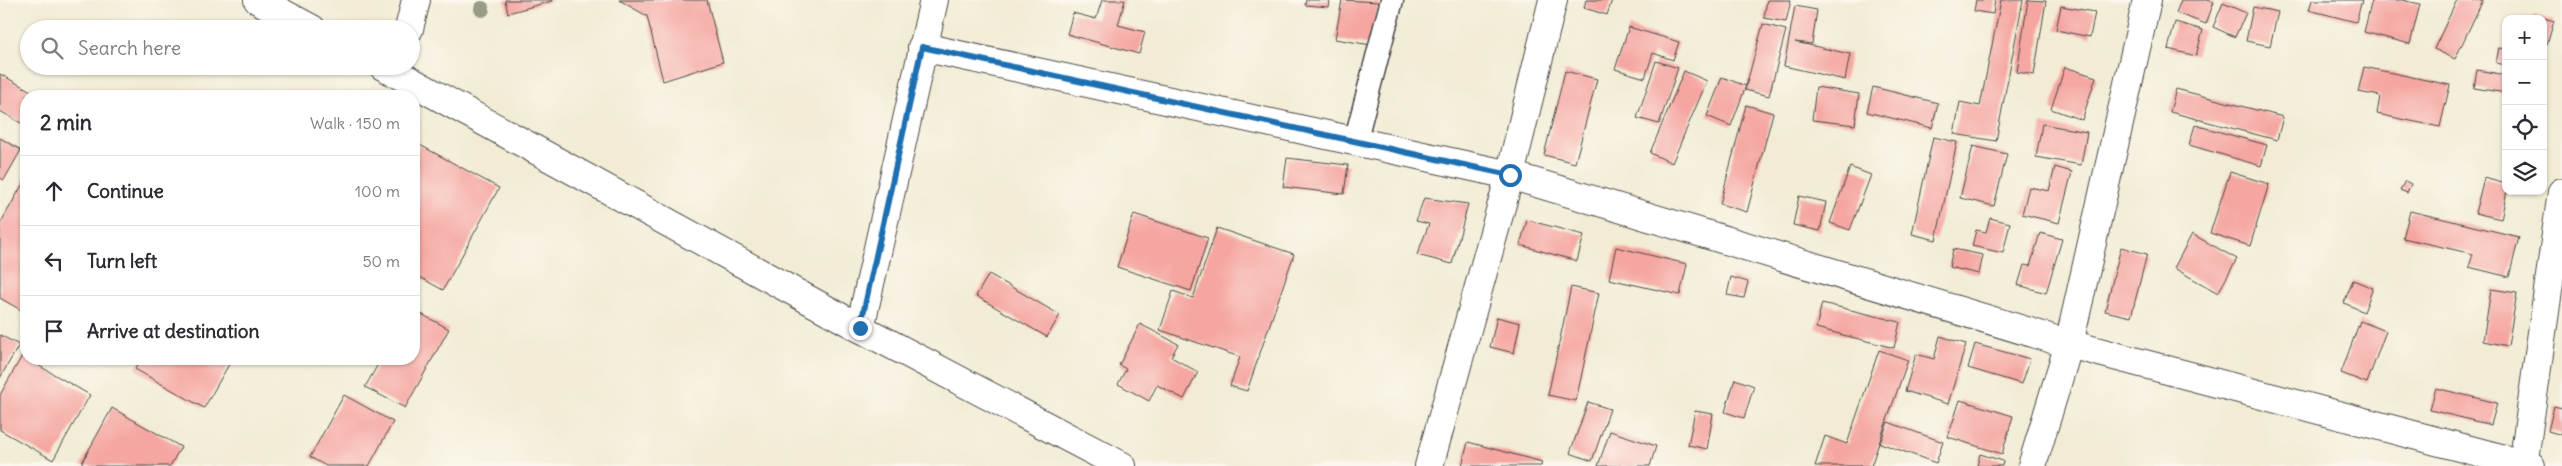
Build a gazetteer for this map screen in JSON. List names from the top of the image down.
{
  "page": {
    "map_buttons": ["+", "−"],
    "search": "Search here",
    "heading": ["2 min", "Walk · 150 m"],
    "list": [
      ["Continue", "100 m"],
      ["Turn left", "50 m"],
      "Arrive at destination"
    ]
  }
}
